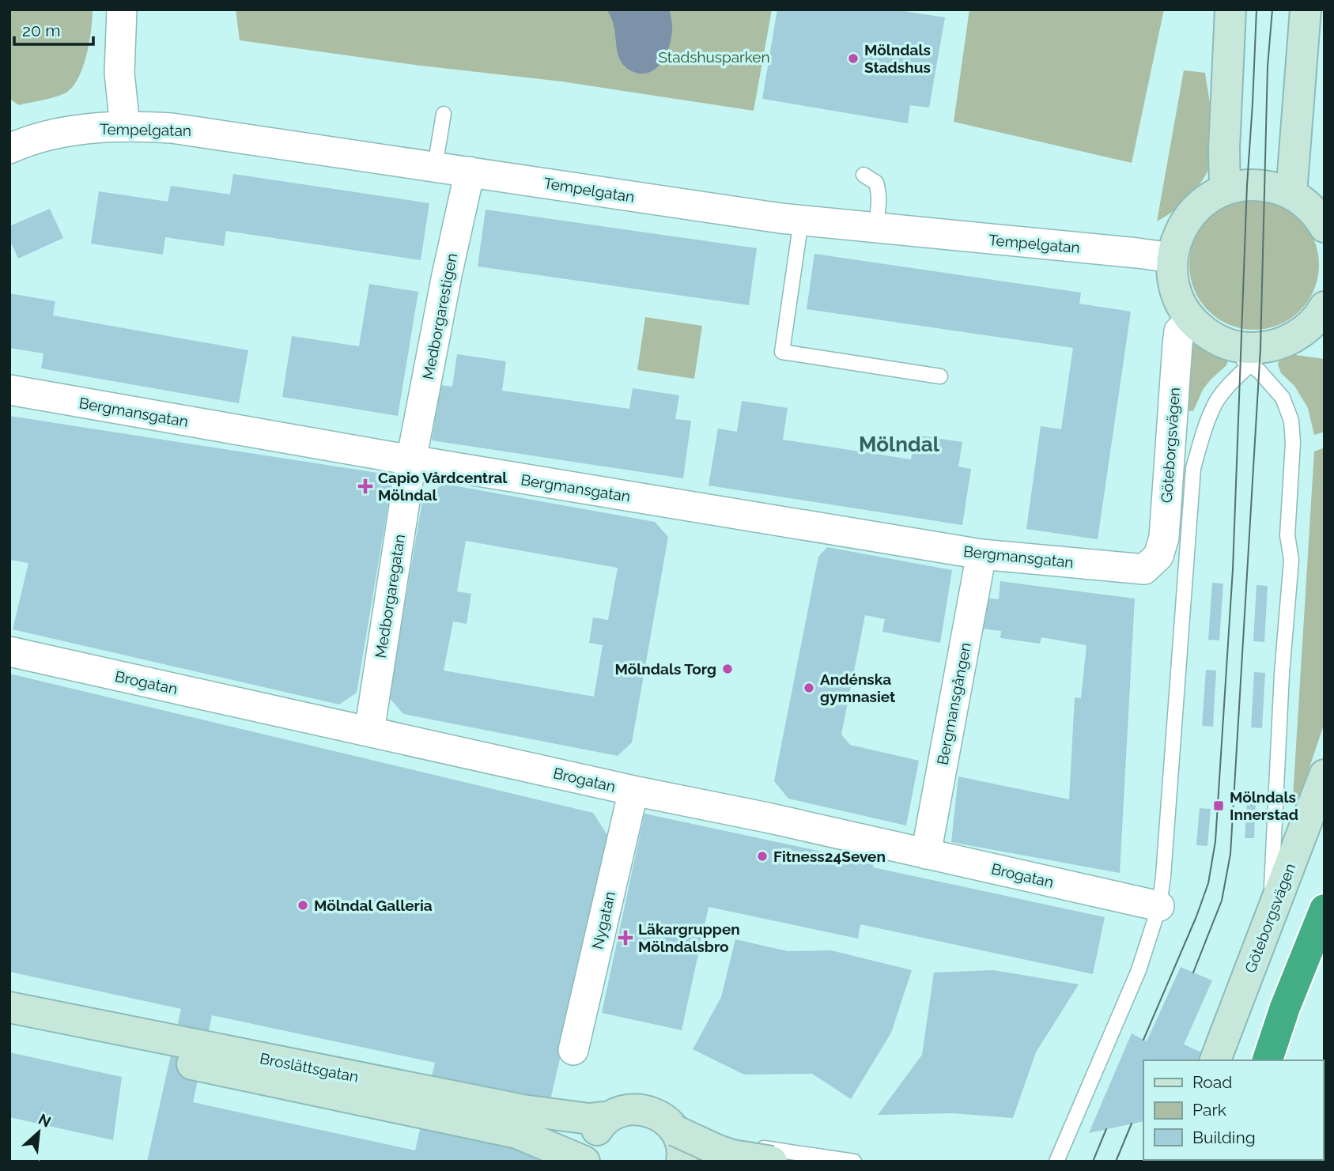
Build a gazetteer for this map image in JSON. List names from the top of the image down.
{
  "streets": {
    "street": [
      "Tempelgatan",
      "Medborgarestigen",
      "Bergmansgatan",
      "Göteborgsvägen",
      "Medborgaregatan",
      "Brogatan",
      "Bergmansgången",
      "Nygatan",
      "Broslättsgatan"
    ]
  },
  "crossings": [
    ["Tempelgatan", "Medborgarestigen"],
    ["Medborgarestigen", "Bergmansgatan"],
    ["Medborgarestigen", "Medborgaregatan"],
    ["Bergmansgatan", "Göteborgsvägen"],
    ["Bergmansgatan", "Medborgaregatan"],
    ["Bergmansgatan", "Bergmansgången"],
    ["Medborgaregatan", "Brogatan"],
    ["Brogatan", "Bergmansgången"],
    ["Brogatan", "Nygatan"]
  ],
  "districts": ["Mölndal"],
  "parks": ["Stadshusparken"],
  "places": {
    "other": [
      "Mölndals Stadshus",
      "Mölndals Torg",
      "Andénska gymnasiet",
      "Fitness24Seven",
      "Mölndal Galleria"
    ],
    "health": ["Capio Vårdcentral Mölndal", "Läkargruppen Mölndalsbro"],
    "transit": ["Mölndals Innerstad"]
  },
  "legend": ["Road", "Park", "Building"],
  "scale_bar": "20 m",
  "north": "top right"
}
